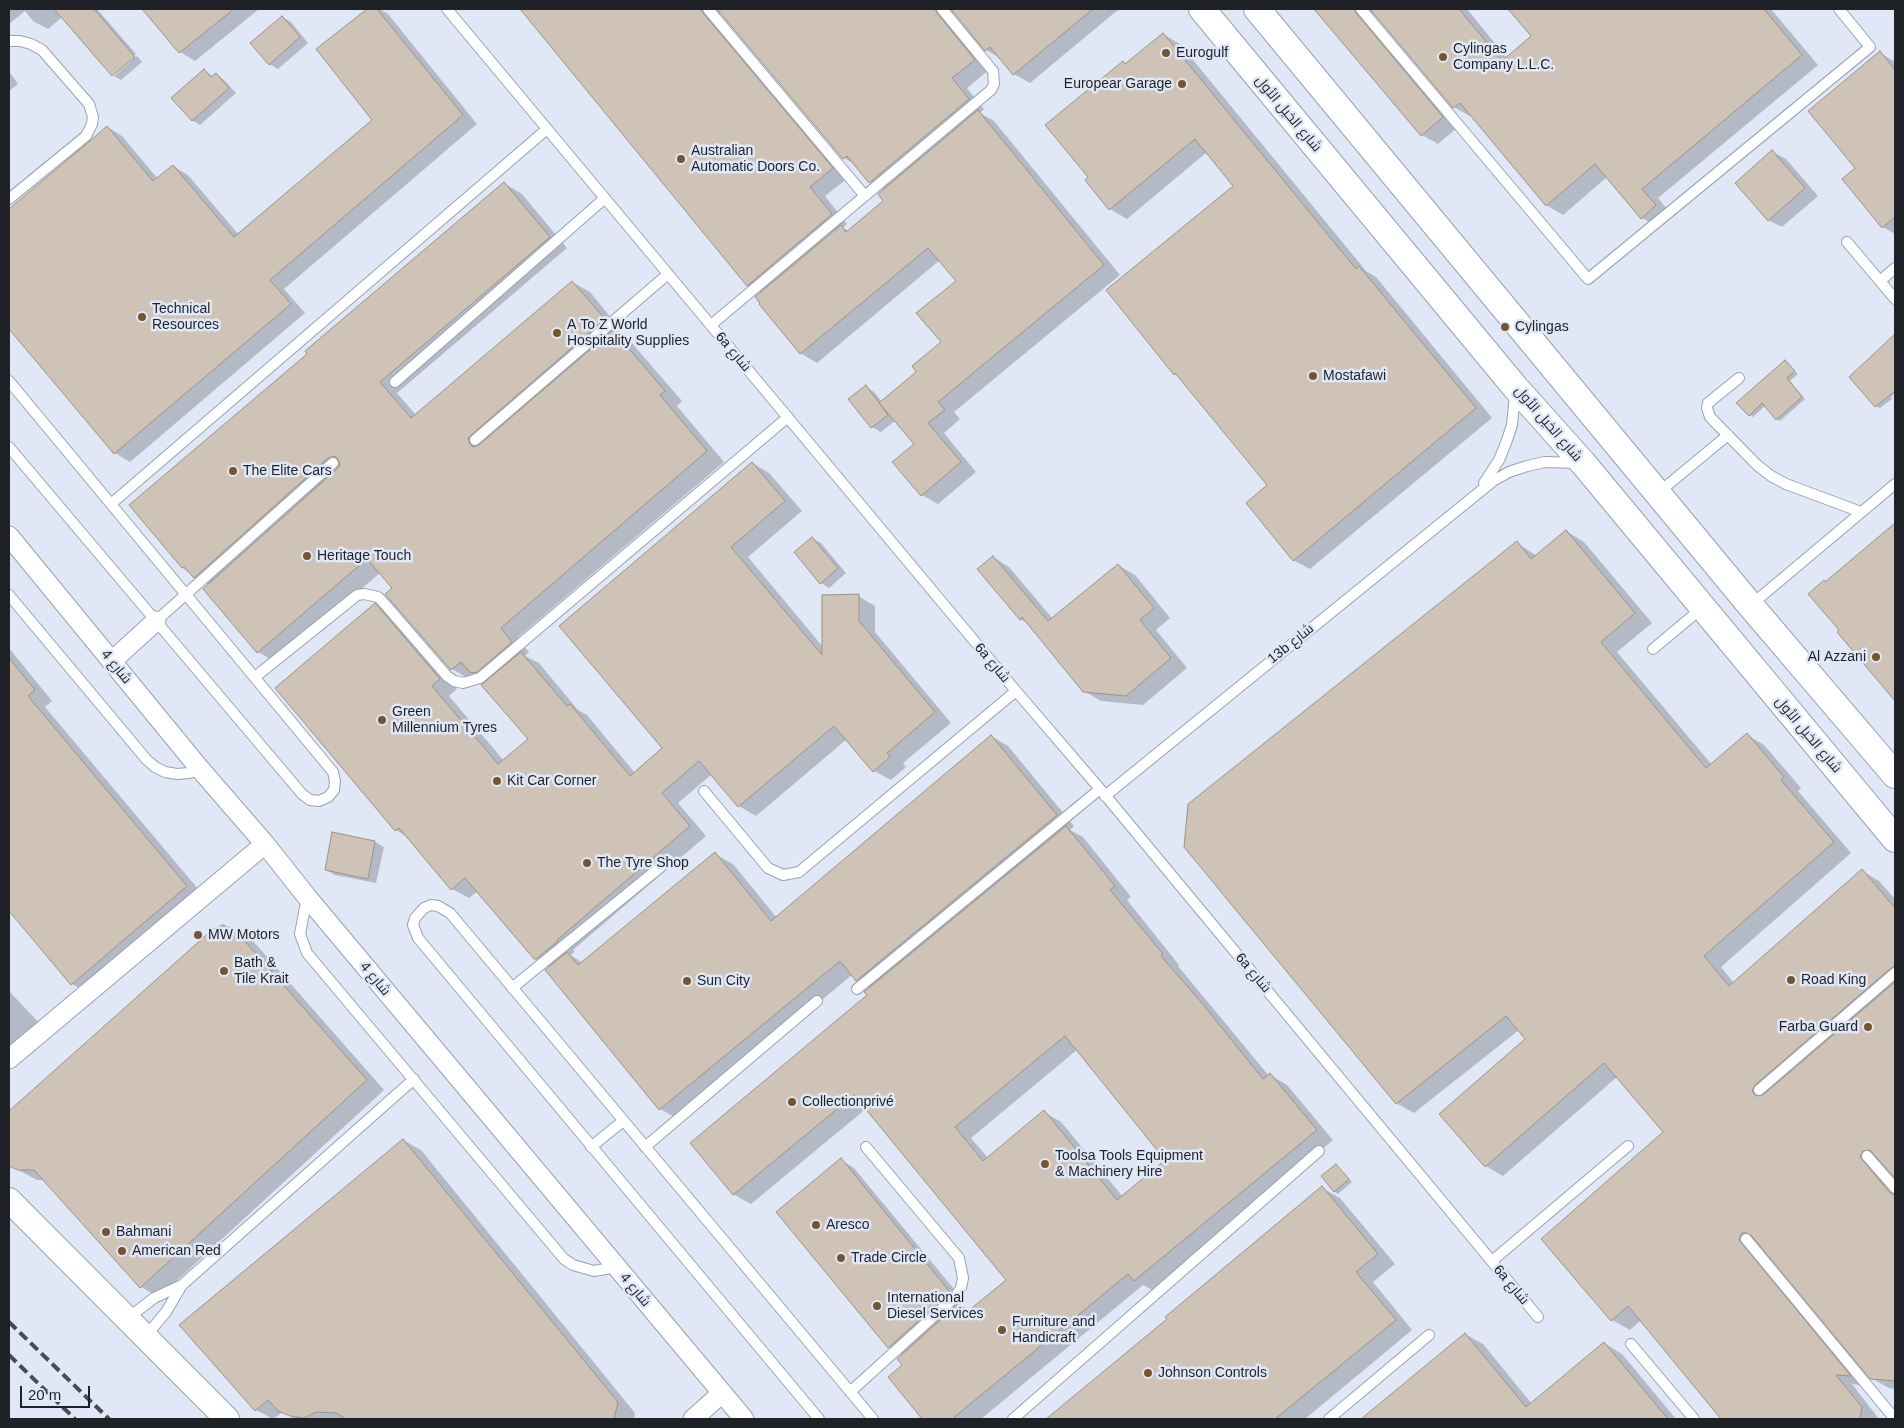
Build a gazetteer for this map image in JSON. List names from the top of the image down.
{
  "streets": {
    "main road": ["شارع الخيل الأول"],
    "street": ["شارع 4"],
    "lane": ["6a شارع", "13b شارع"]
  },
  "crossings": [
    ["شارع الخيل الأول", "13b شارع"],
    ["6a شارع", "13b شارع"]
  ],
  "places": [
    "Eurogulf",
    "Cylingas Company L.L.C.",
    "Europear Garage",
    "Australian Automatic Doors Co.",
    "Technical Resources",
    "Cylingas",
    "A To Z World Hospitality Supplies",
    "Mostafawi",
    "The Elite Cars",
    "Heritage Touch",
    "Al Azzani",
    "Green Millennium Tyres",
    "Kit Car Corner",
    "The Tyre Shop",
    "MW Motors",
    "Bath & Tile Krait",
    "Road King",
    "Sun City",
    "Farba Guard",
    "Collectionprivé",
    "Toolsa Tools Equipment & Machinery Hire",
    "Aresco",
    "Bahmani",
    "American Red",
    "Trade Circle",
    "International Diesel Services",
    "Furniture and Handicraft",
    "Johnson Controls"
  ],
  "scale_bar": "20 m"
}
